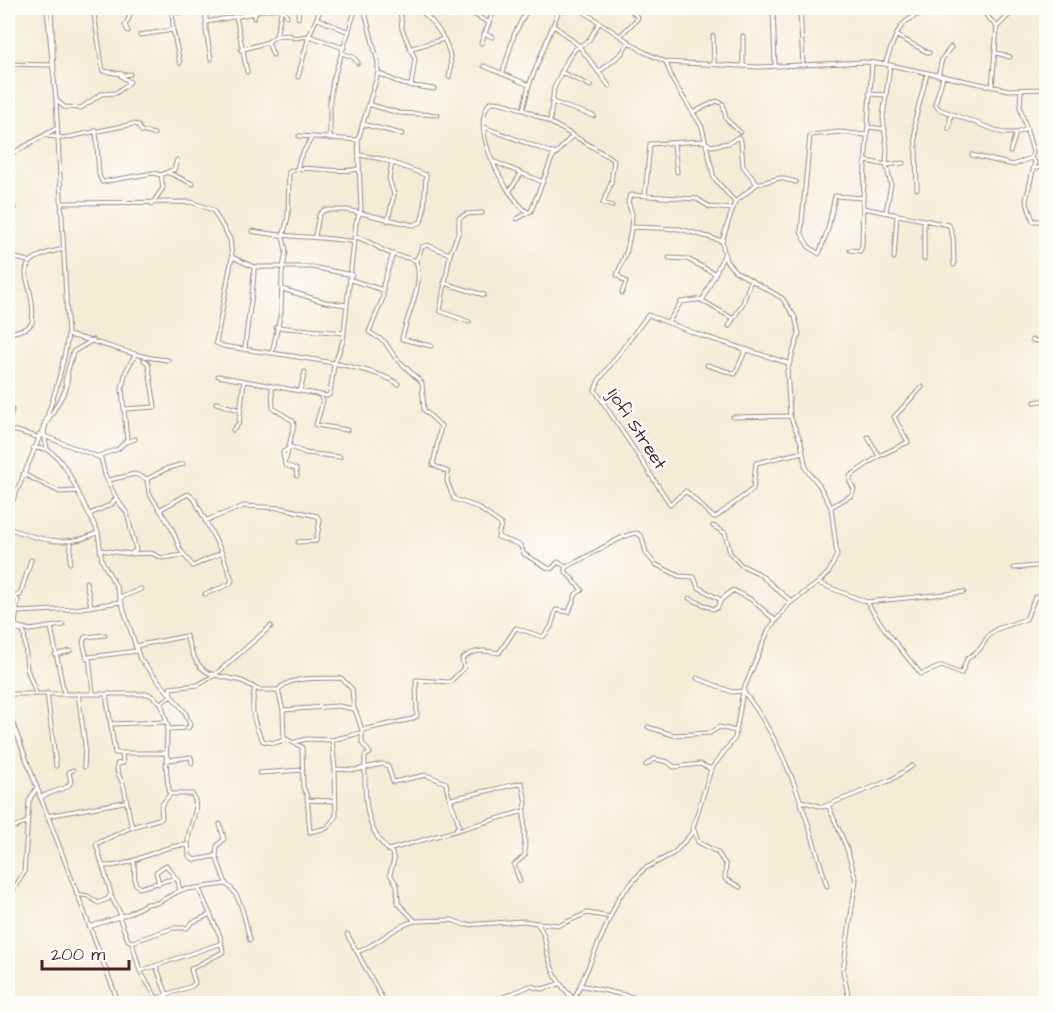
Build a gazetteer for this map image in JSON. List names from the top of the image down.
{
  "streets": {
    "street": ["Ijofi Street"]
  },
  "scale_bar": "200 m"
}
